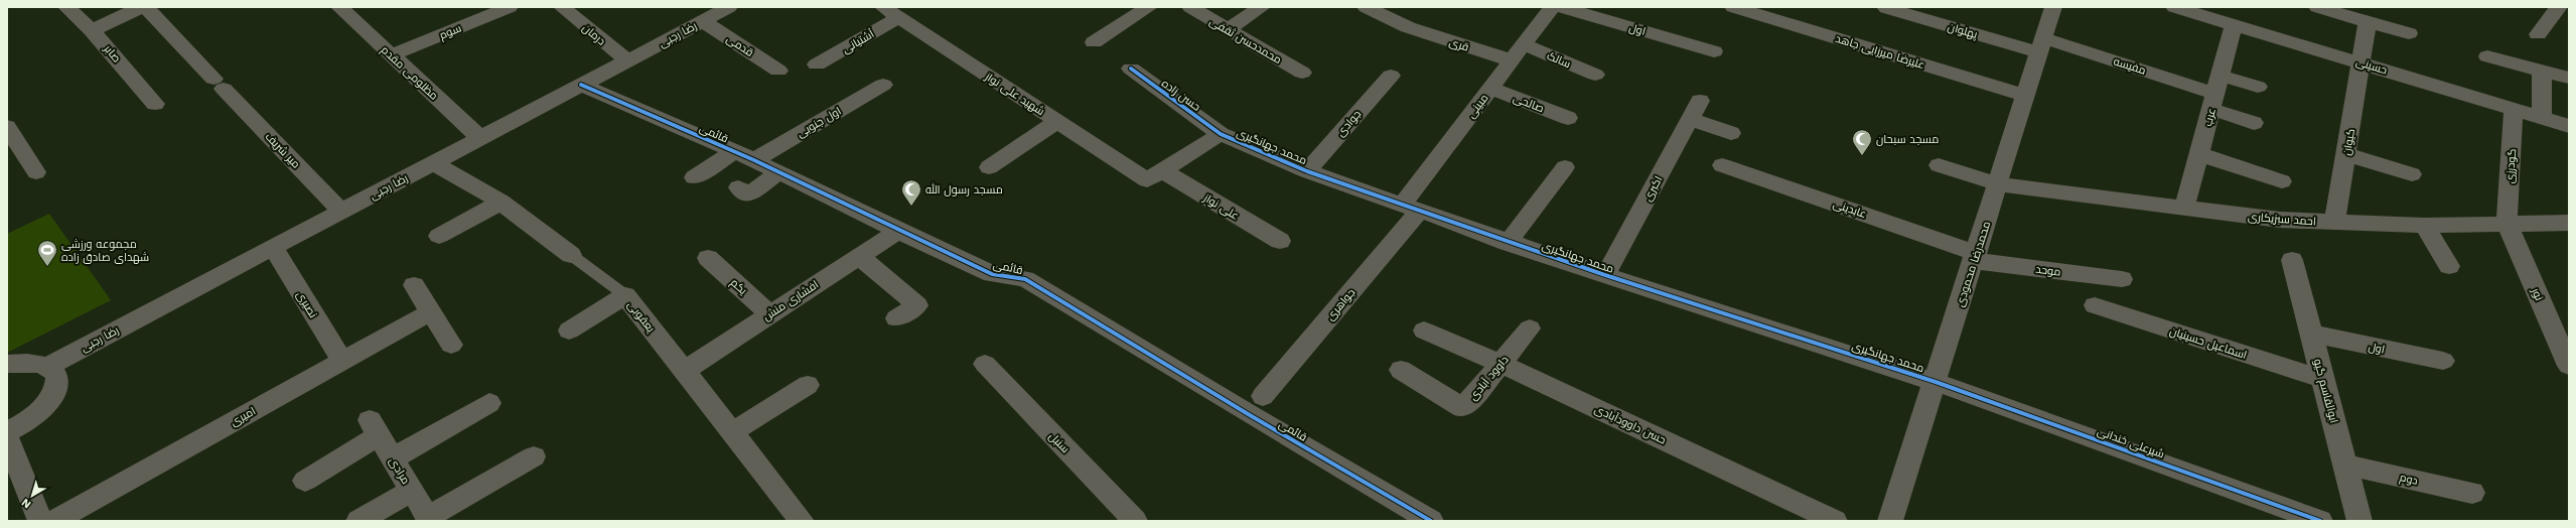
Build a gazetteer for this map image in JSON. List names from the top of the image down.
{
  "streets": {
    "street": [
      "اول",
      "پهلوان",
      "سوم",
      "درمان",
      "رضا رجبی",
      "محمدحسن ثقفی",
      "آشتیانی",
      "قری",
      "قدمی",
      "علیرضا میرزایی جاهد",
      "صابر",
      "سالک",
      "مفیسه",
      "حسینی",
      "مظلومی مقدم",
      "شهید علی نواز",
      "حسن زاده",
      "صالحی",
      "مبینی",
      "عرب",
      "اول جنوبی",
      "جوادی",
      "قائمی",
      "کیوان",
      "محمد جهانگیری",
      "میر شریف",
      "گودرزی",
      "اکبری",
      "علی نواز",
      "عابدینی",
      "احمد سبزیکاری",
      "محمدرضا محمودی",
      "موحد",
      "یکم",
      "نور",
      "افشاری منش",
      "نصیری",
      "جواهری",
      "یعقوبی",
      "اسماعیل حسینیان",
      "داوود آبادی",
      "ابوالقاسم گیو",
      "امیری",
      "حسن داوودآبادی",
      "سنبل",
      "شیرعلی خندانی",
      "مرادی",
      "دوم"
    ]
  },
  "crossings": [
    ["اول", "ابوالقاسم گیو"],
    ["پهلوان", "مفیسه"],
    ["پهلوان", "محمدرضا محمودی"],
    ["سوم", "مظلومی مقدم"],
    ["درمان", "رضا رجبی"],
    ["رضا رجبی", "قدمی"],
    ["رضا رجبی", "مظلومی مقدم"],
    ["رضا رجبی", "قائمی"],
    ["رضا رجبی", "میر شریف"],
    ["رضا رجبی", "نصیری"],
    ["رضا رجبی", "یعقوبی"],
    ["آشتیانی", "شهید علی نواز"],
    ["قری", "مبینی"],
    ["علیرضا میرزایی جاهد", "محمدرضا محمودی"],
    ["سالک", "مبینی"],
    ["مفیسه", "عرب"],
    ["مفیسه", "محمدرضا محمودی"],
    ["حسینی", "عرب"],
    ["حسینی", "کیوان"],
    ["حسینی", "گودرزی"],
    ["شهید علی نواز", "علی نواز"],
    ["حسن زاده", "محمد جهانگیری"],
    ["صالحی", "مبینی"],
    ["مبینی", "محمد جهانگیری"],
    ["مبینی", "جواهری"],
    ["عرب", "احمد سبزیکاری"],
    ["اول جنوبی", "قائمی"],
    ["جوادی", "محمد جهانگیری"],
    ["قائمی", "افشاری منش"],
    ["کیوان", "احمد سبزیکاری"],
    ["محمد جهانگیری", "اکبری"],
    ["محمد جهانگیری", "محمدرضا محمودی"],
    ["محمد جهانگیری", "جواهری"],
    ["محمد جهانگیری", "شیرعلی خندانی"],
    ["گودرزی", "احمد سبزیکاری"],
    ["گودرزی", "نور"],
    ["عابدینی", "محمدرضا محمودی"],
    ["عابدینی", "موحد"],
    ["احمد سبزیکاری", "محمدرضا محمودی"],
    ["احمد سبزیکاری", "نور"],
    ["محمدرضا محمودی", "موحد"],
    ["محمدرضا محمودی", "شیرعلی خندانی"],
    ["یکم", "افشاری منش"],
    ["افشاری منش", "یعقوبی"],
    ["نصیری", "امیری"],
    ["اسماعیل حسینیان", "ابوالقاسم گیو"],
    ["داوود آبادی", "حسن داوودآبادی"],
    ["ابوالقاسم گیو", "دوم"]
  ],
  "places": {
    "mosque": ["مسجد سبحان", "مسجد رسول الله"],
    "sports": ["مجموعه ورزشی شهدای صادق زاده"]
  },
  "north": "bottom left"
}
